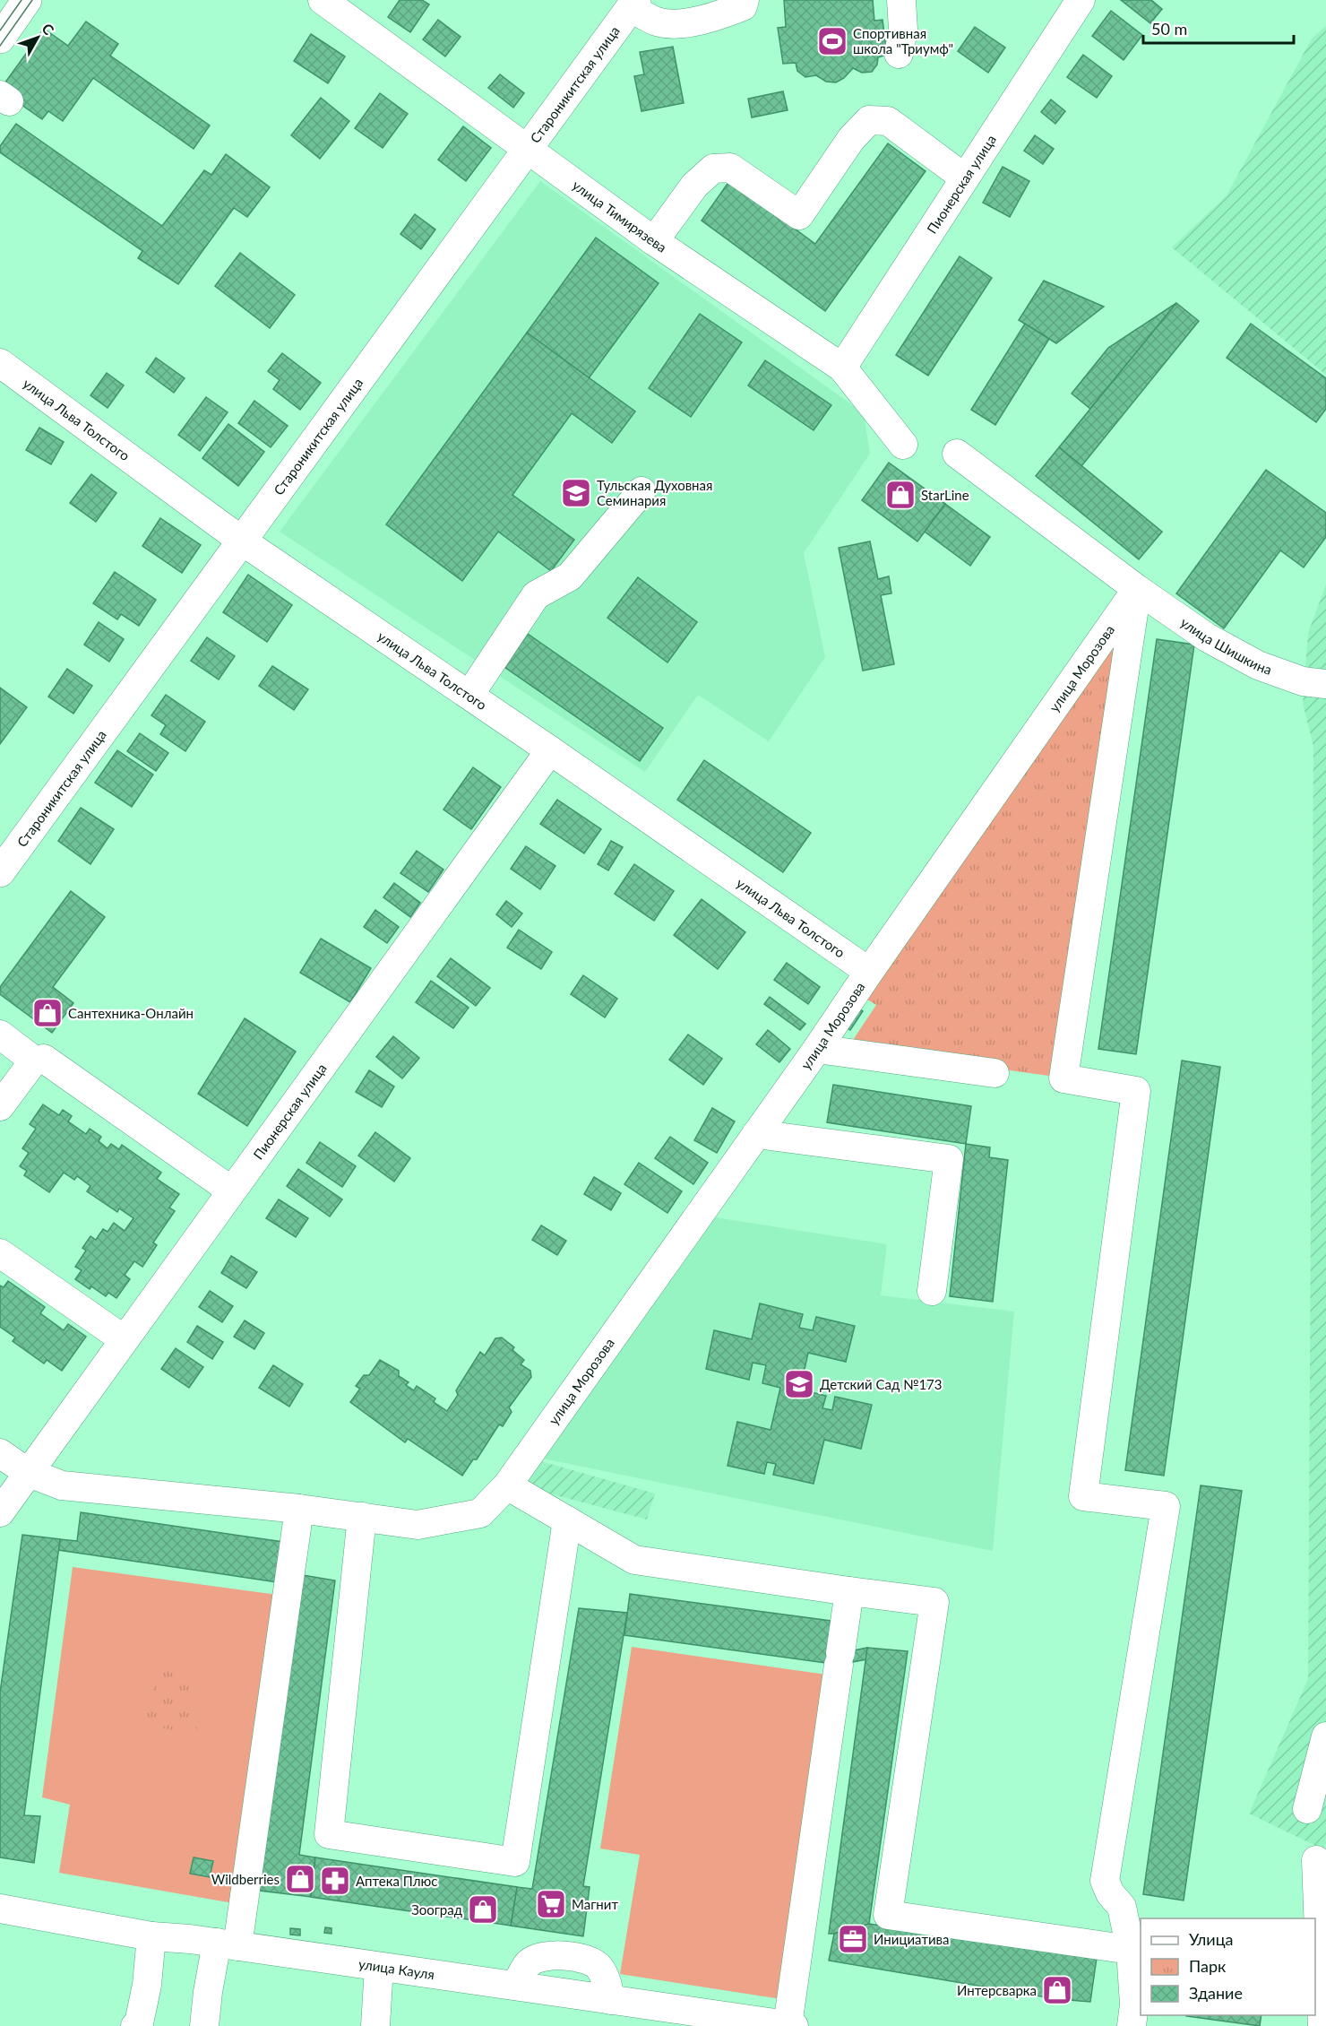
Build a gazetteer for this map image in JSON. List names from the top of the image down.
{
  "streets": {
    "main road": ["Староникитская улица"],
    "street": [
      "Пионерская улица",
      "улица Тимирязева",
      "улица Льва Толстого",
      "улица Шишкина",
      "улица Морозова",
      "улица Кауля"
    ]
  },
  "crossings": [
    ["Староникитская улица", "улица Тимирязева"],
    ["Староникитская улица", "улица Льва Толстого"],
    ["Пионерская улица", "улица Тимирязева"],
    ["Пионерская улица", "улица Льва Толстого"],
    ["Пионерская улица", "улица Морозова"],
    ["улица Льва Толстого", "улица Морозова"],
    ["улица Шишкина", "улица Морозова"]
  ],
  "places": {
    "sports": ["Спортивная школа \"Триумф\""],
    "school or university": ["Тульская Духовная Семинария", "Детский Сад №173"],
    "shop": [
      "StarLine",
      "Сантехника-Онлайн",
      "Wildberries",
      "Зооград",
      "Интерсварка"
    ],
    "pharmacy": ["Аптека Плюс"],
    "supermarket": ["Магнит"],
    "office": ["Инициатива"]
  },
  "legend": ["Улица", "Парк", "Здание"],
  "scale_bar": "50 m",
  "north": "top right"
}
